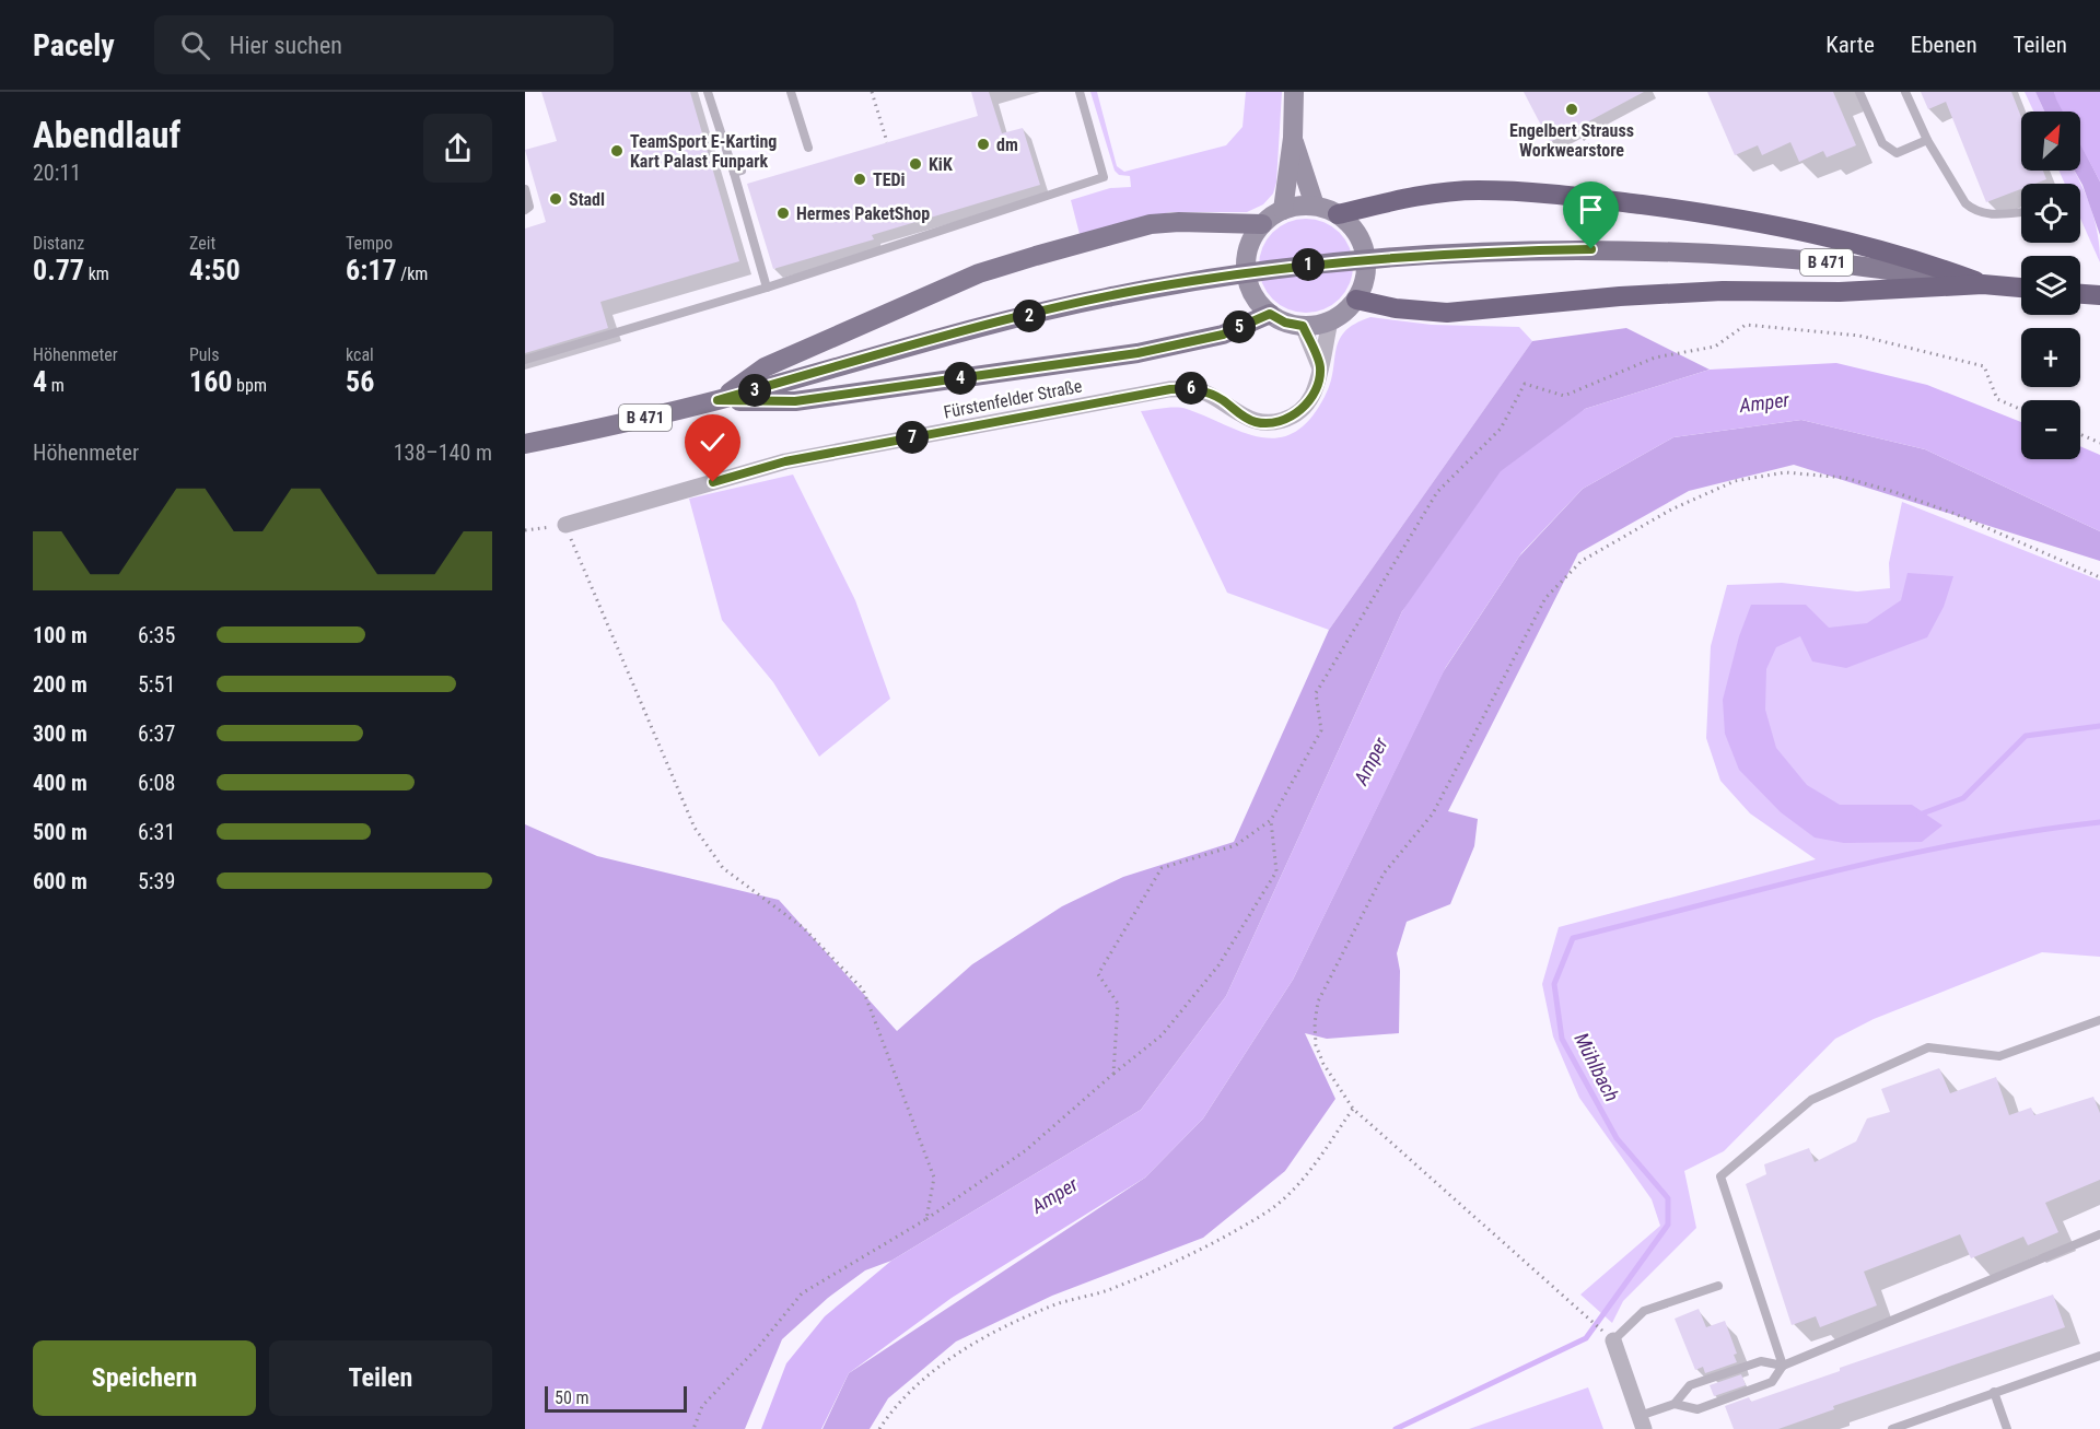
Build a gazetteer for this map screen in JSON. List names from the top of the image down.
{
  "streets": {
    "highway": ["B 471"],
    "street": ["Fürstenfelder Straße"]
  },
  "water": ["Amper", "Mühlbach"],
  "places": [
    "Engelbert Strauss Workwearstore",
    "dm",
    "TeamSport E-Karting Kart Palast Funpark",
    "KiK",
    "TEDi",
    "Stadl",
    "Hermes PaketShop"
  ],
  "scale_bar": "50 m",
  "north": "top right",
  "page": {
    "header": "Pacely",
    "search": "Hier suchen",
    "nav": ["Karte", "Ebenen", "Teilen"],
    "heading": ["Abendlauf", "20:11"],
    "map_buttons": ["+", "−"],
    "stats": [
      ["Distanz", "0.77 km"],
      ["Zeit", "4:50"],
      ["Tempo", "6:17 /km"],
      ["Höhenmeter", "4 m"],
      ["Puls", "160 bpm"],
      ["kcal", "56"]
    ],
    "pins": [
      "1",
      "2",
      "5",
      "4",
      "6",
      "3",
      "7"
    ],
    "chart": ["Höhenmeter", "138–140 m"],
    "list": [
      {
        "name": "100 m",
        "note": "6:35"
      },
      {
        "name": "200 m",
        "note": "5:51"
      },
      {
        "name": "300 m",
        "note": "6:37"
      },
      {
        "name": "400 m",
        "note": "6:08"
      },
      {
        "name": "500 m",
        "note": "6:31"
      },
      {
        "name": "600 m",
        "note": "5:39"
      }
    ],
    "buttons": ["Speichern", "Teilen"],
    "scale": "50 m"
  }
}
